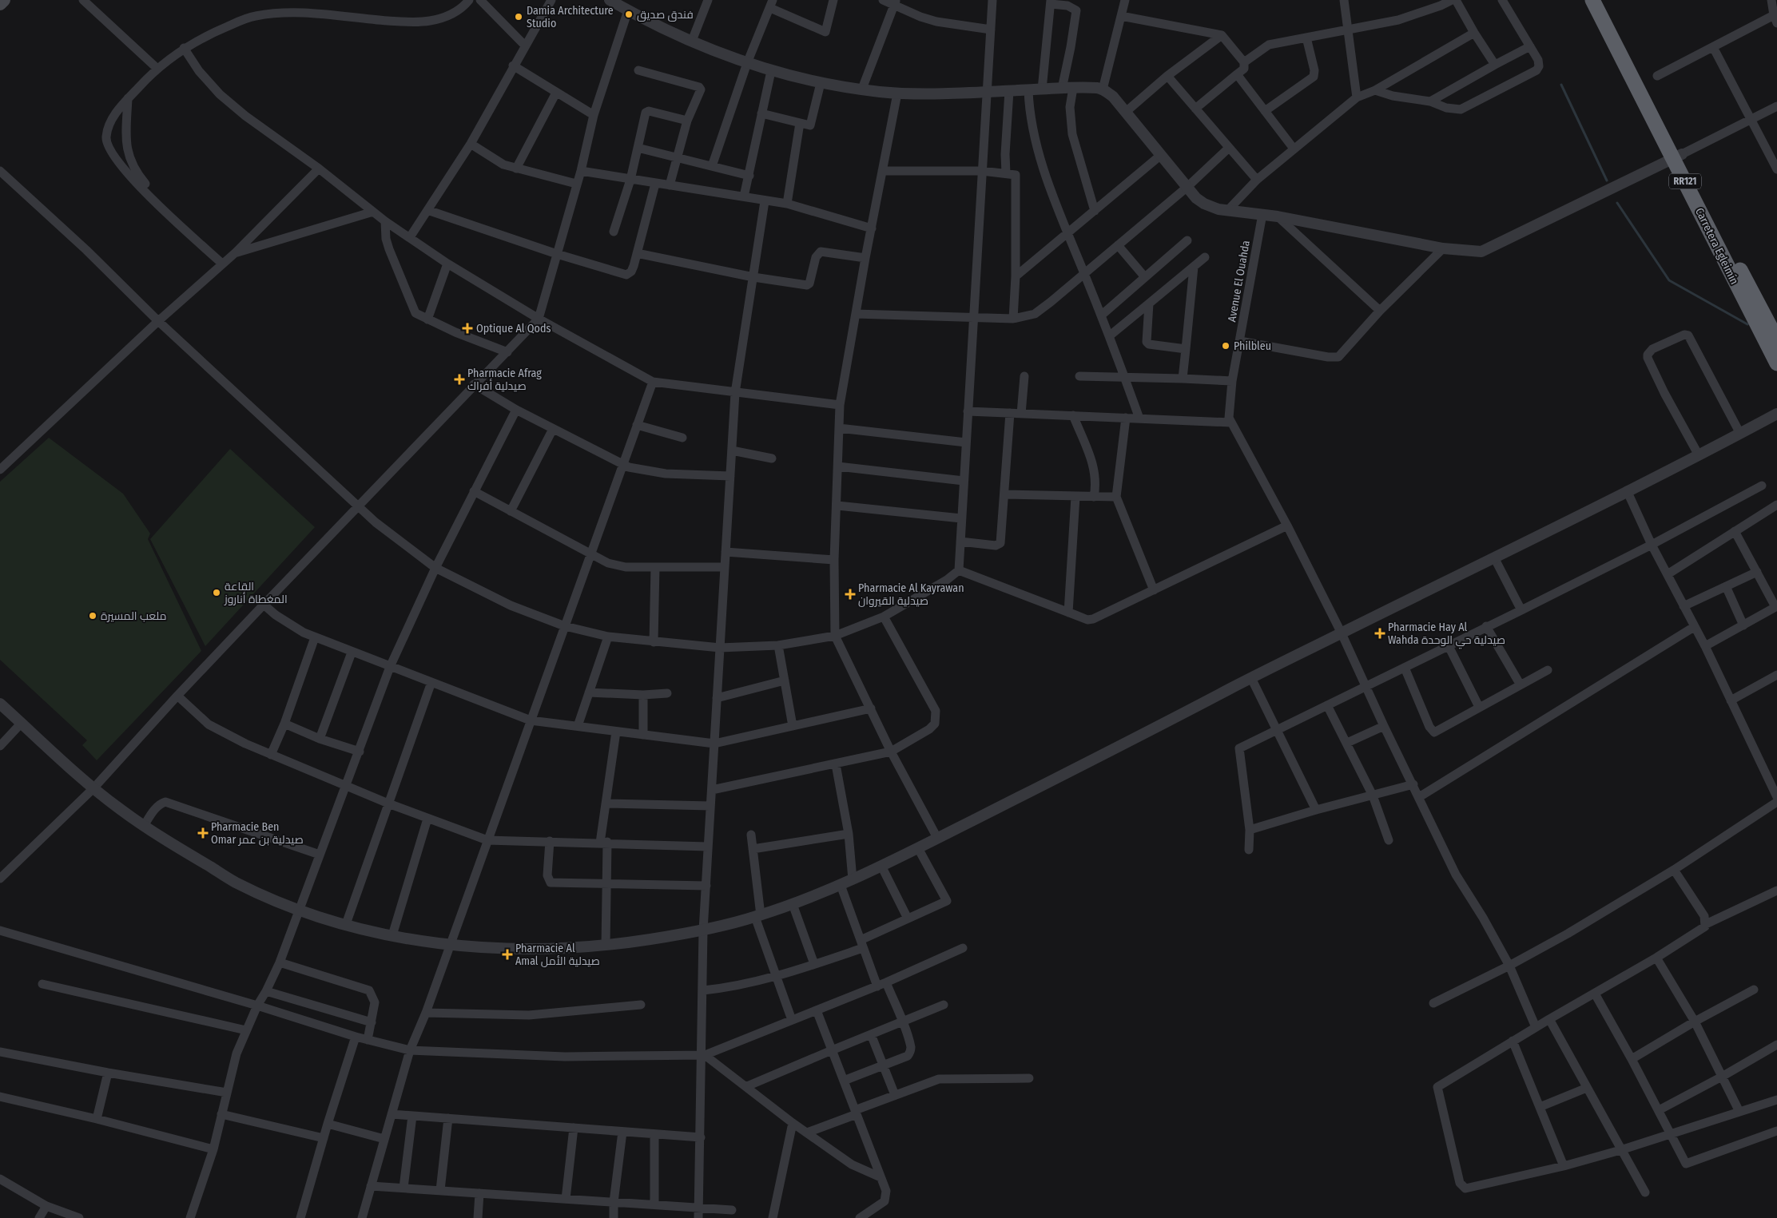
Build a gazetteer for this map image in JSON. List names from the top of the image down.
{
  "streets": {
    "highway": ["RR121", "Carretera Egleimín"],
    "street": ["Avenue El Ouahda"]
  },
  "places": {
    "other": [
      "فندق صديق",
      "Damia Architecture Studio",
      "Philbleu",
      "القاعة المغطاة أناروز",
      "ملعب المسيرة"
    ],
    "health": [
      "Optique Al Qods",
      "Pharmacie Afrag صيدلية أفراك",
      "Pharmacie Al Kayrawan صيدلية القيروان",
      "Pharmacie Hay Al Wahda صيدلية حي الوحدة",
      "Pharmacie Ben Omar صيدلية بن عمر",
      "Pharmacie Al Amal صيدلية الأمل"
    ]
  }
}
